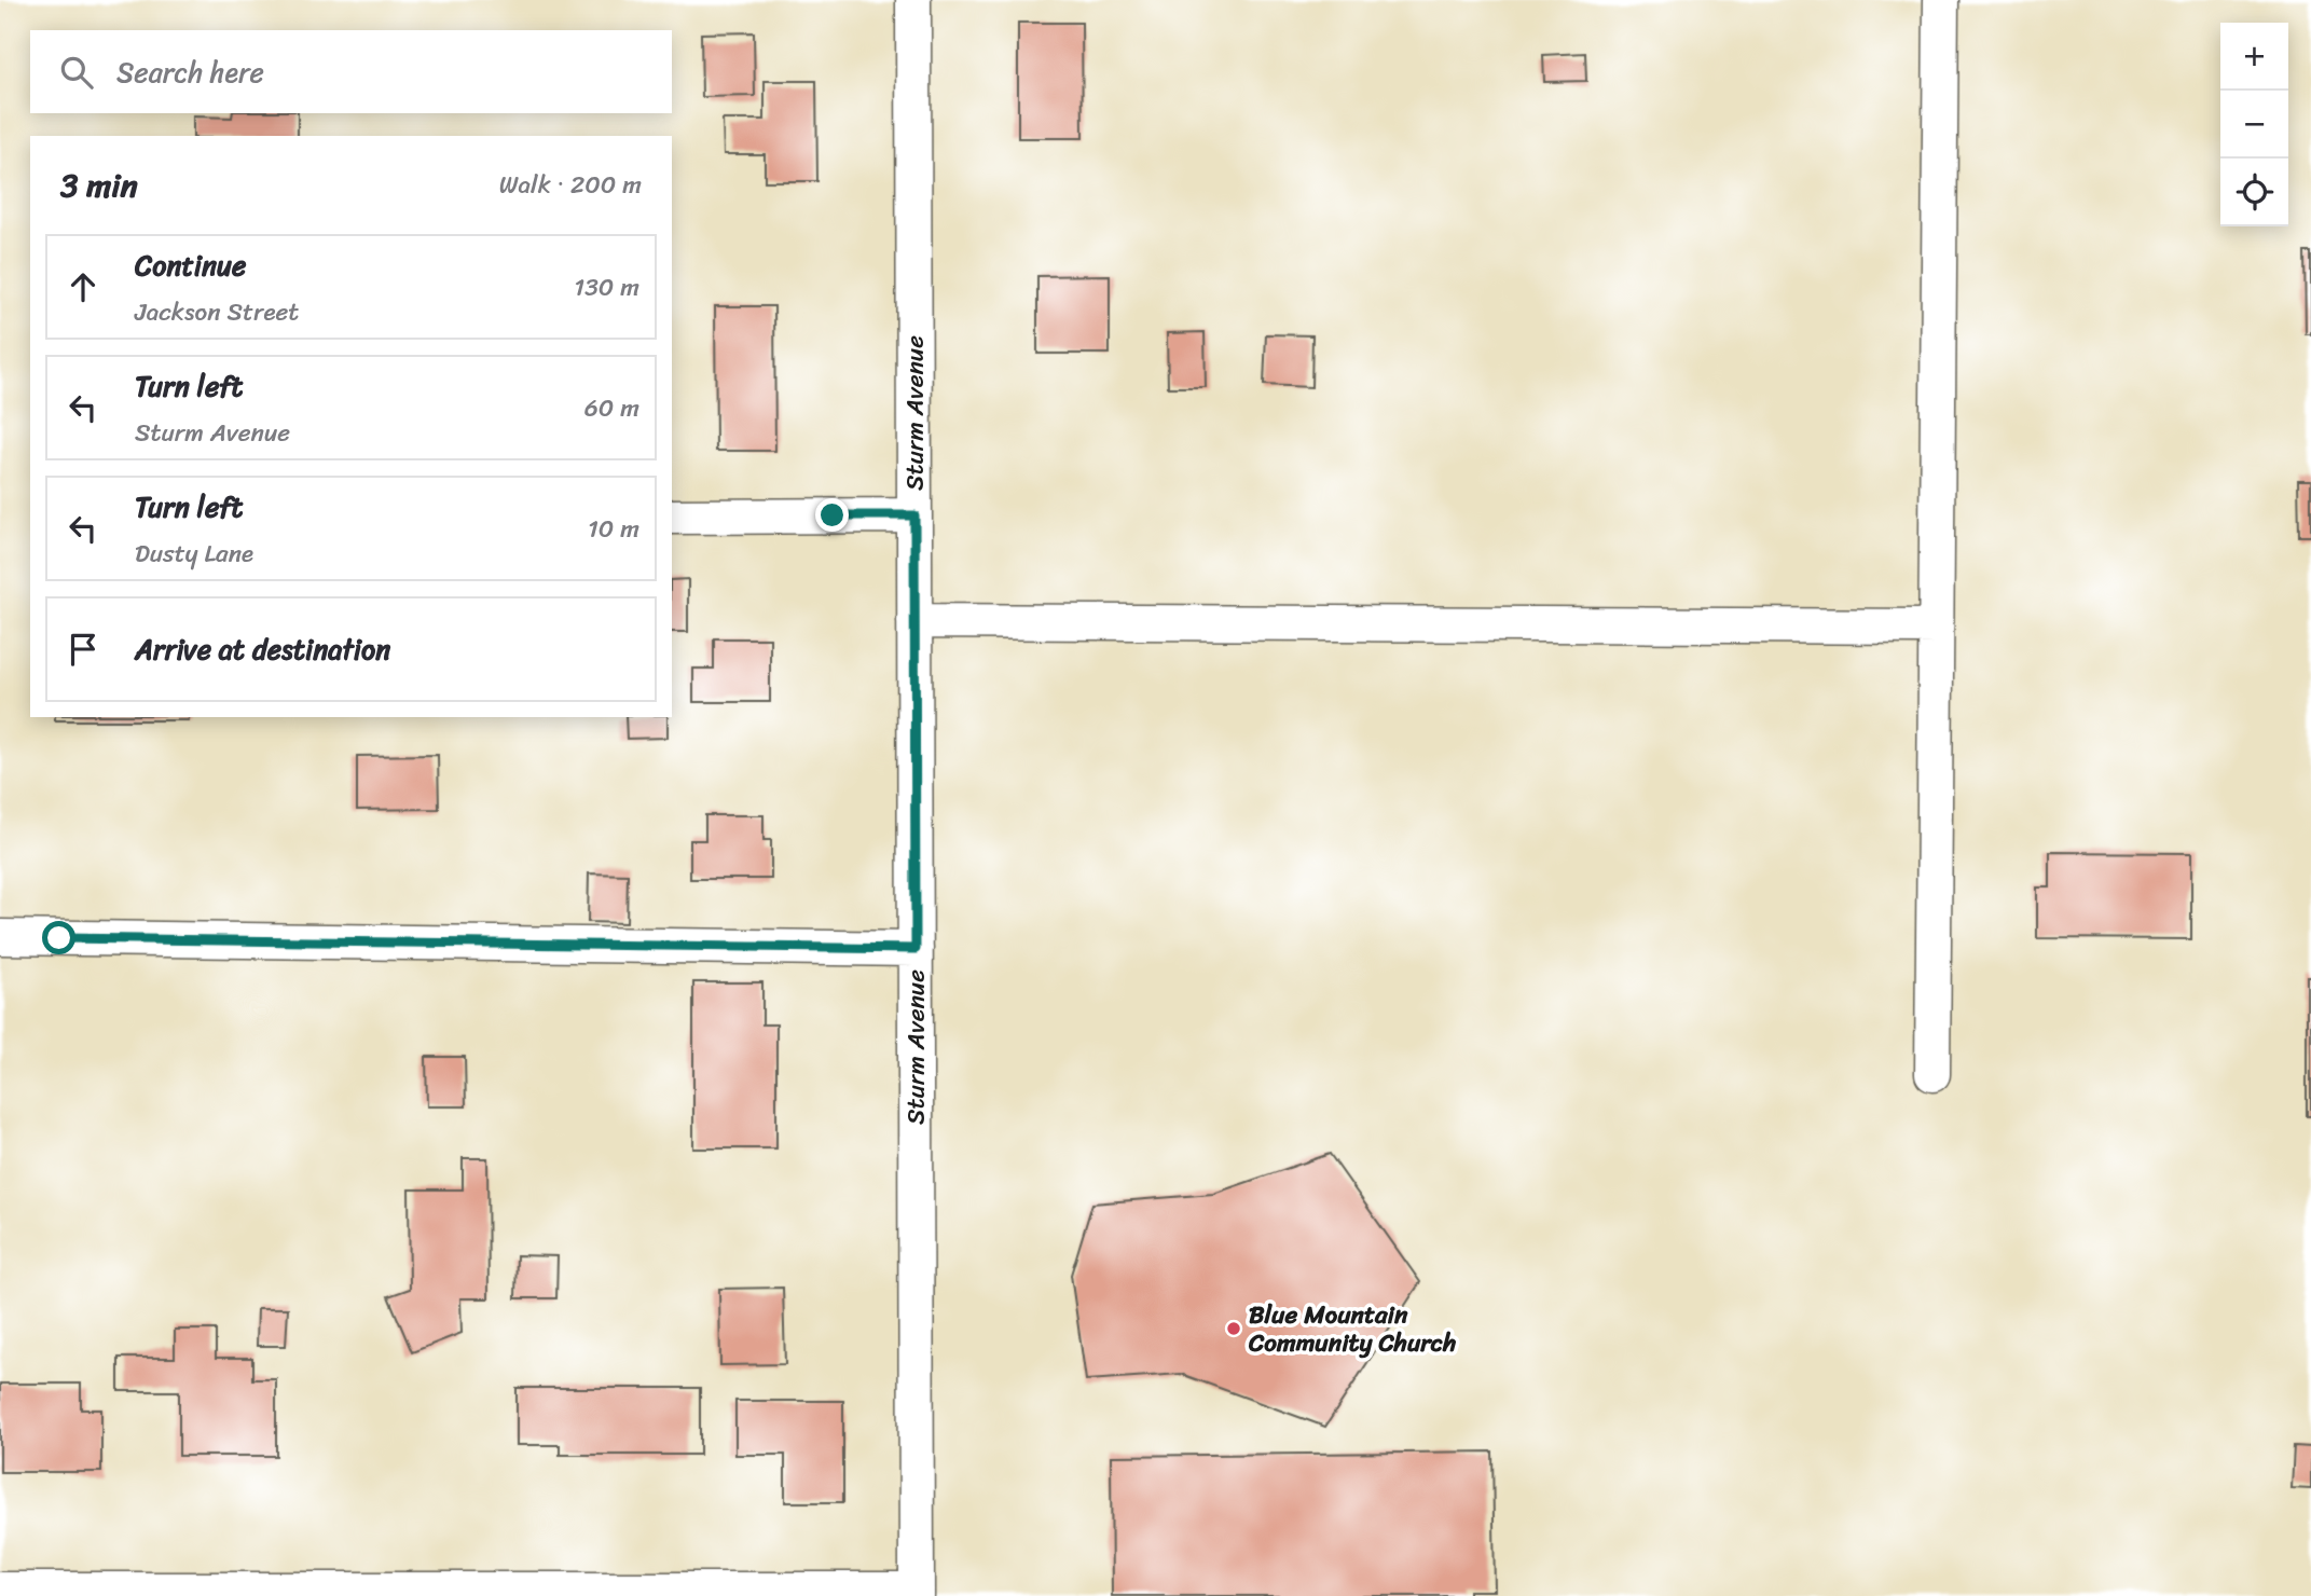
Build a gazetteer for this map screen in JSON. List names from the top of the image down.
{
  "streets": {
    "street": ["Sturm Avenue"]
  },
  "places": ["Blue Mountain Community Church"],
  "page": {
    "map_buttons": ["+", "−"],
    "search": "Search here",
    "heading": ["3 min", "Walk · 200 m"],
    "list": [
      ["Continue", "Jackson Street", "130 m"],
      ["Turn left", "Sturm Avenue", "60 m"],
      ["Turn left", "Dusty Lane", "10 m"],
      "Arrive at destination"
    ]
  }
}
